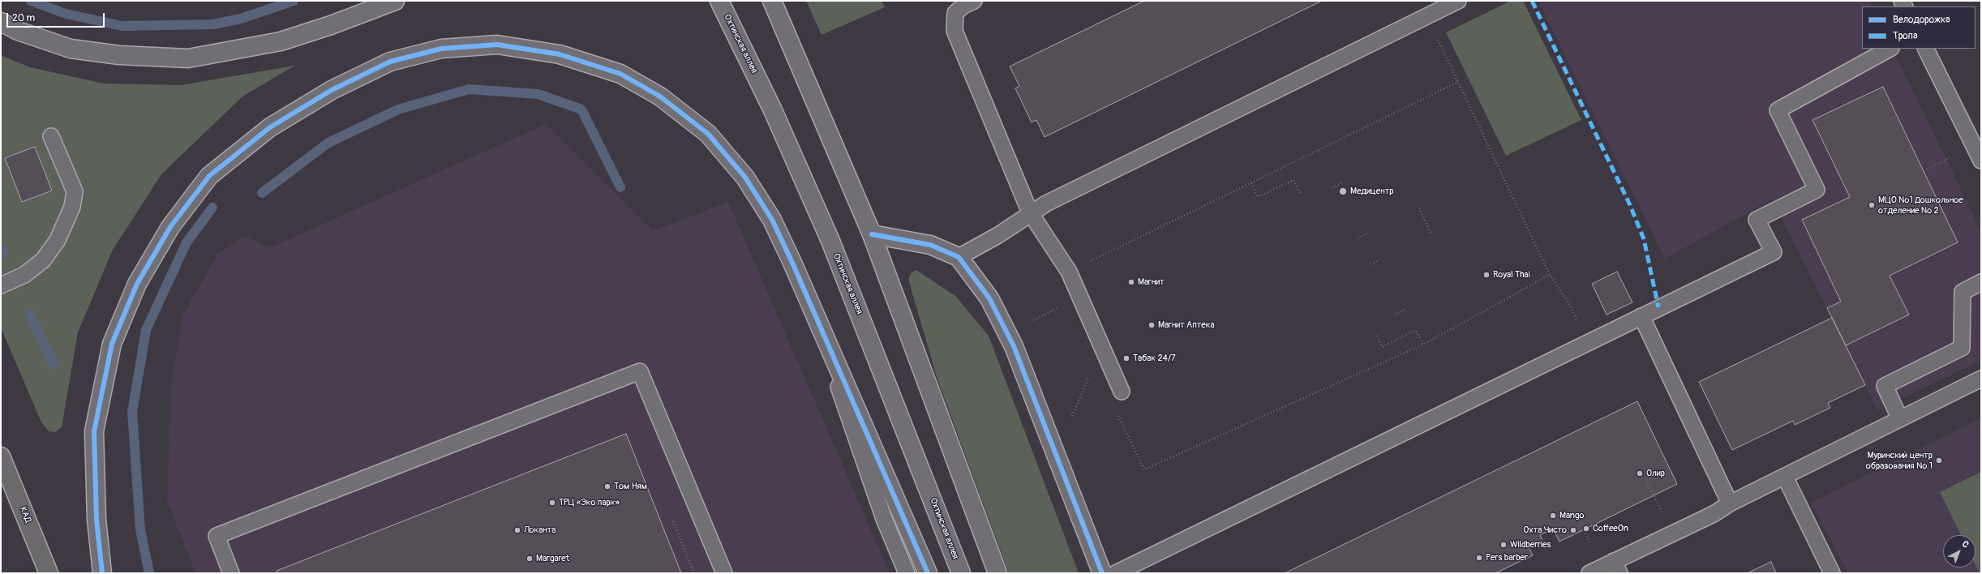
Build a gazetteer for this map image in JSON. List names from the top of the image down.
{
  "streets": {
    "highway": ["КАД"],
    "street": ["Охтинская аллея"]
  },
  "places": [
    "Медицентр",
    "МЦО №1 Дошкольное отделение № 2",
    "Royal Thai",
    "Магнит",
    "Магнит Аптека",
    "Табак 24/7",
    "Муринский центр образования № 1",
    "Олир",
    "Том Ням",
    "ТРЦ «Эко парк»",
    "Mango",
    "CoffeeOn",
    "Локанта",
    "Охта Чисто",
    "Wildberries",
    "Pers barber",
    "Margaret"
  ],
  "legend": ["Велодорожка", "Тропа"],
  "scale_bar": "20 m",
  "north": "top right"
}
